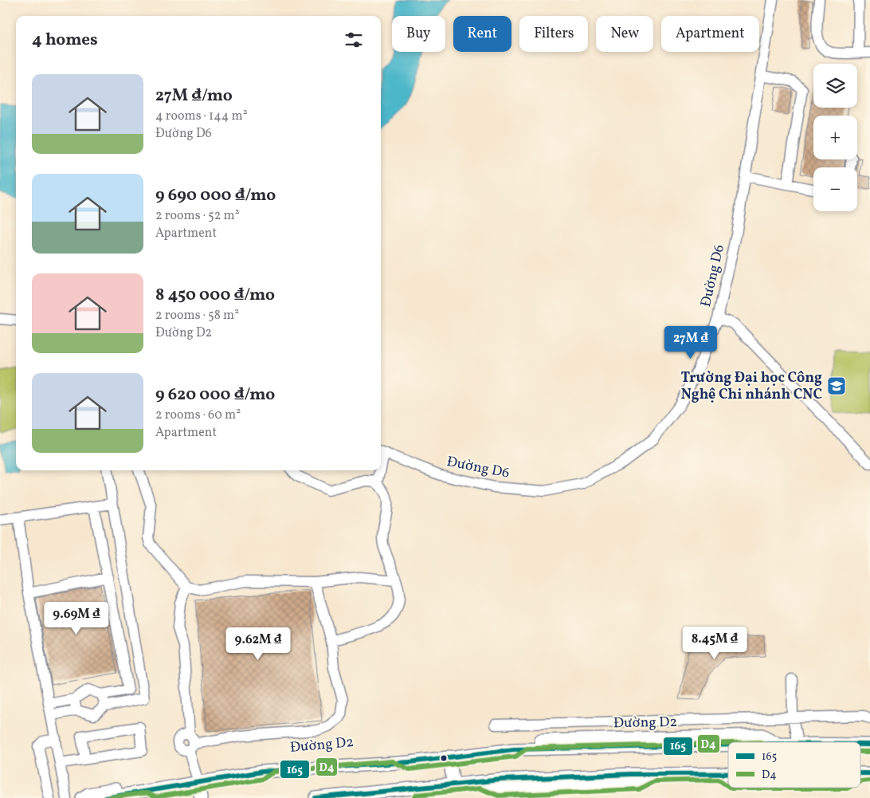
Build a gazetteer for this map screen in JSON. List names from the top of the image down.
{
  "streets": {
    "main road": ["Đường D2"],
    "street": ["Đường D6"]
  },
  "places": {
    "school or university": ["Trường Đại học Công Nghệ Chi nhánh CNC"]
  },
  "lines": ["transit line D4", "transit line 165"],
  "legend": ["165", "D4"],
  "page": {
    "chip": [
      "Buy",
      "Rent",
      "Filters",
      "New",
      "Apartment"
    ],
    "heading": "4 homes",
    "map_buttons": ["+", "−"],
    "list": [
      {
        "name": "27M ₫/mo",
        "note": "4 rooms · 144 m² · Đường D6"
      },
      {
        "name": "9 690 000 ₫/mo",
        "note": "2 rooms · 52 m² · Apartment"
      },
      {
        "name": "8 450 000 ₫/mo",
        "note": "2 rooms · 58 m² · Đường D2"
      },
      {
        "name": "9 620 000 ₫/mo",
        "note": "2 rooms · 60 m² · Apartment"
      }
    ],
    "price": [
      "27M ₫",
      "9.69M ₫",
      "8.45M ₫",
      "9.62M ₫"
    ]
  }
}
